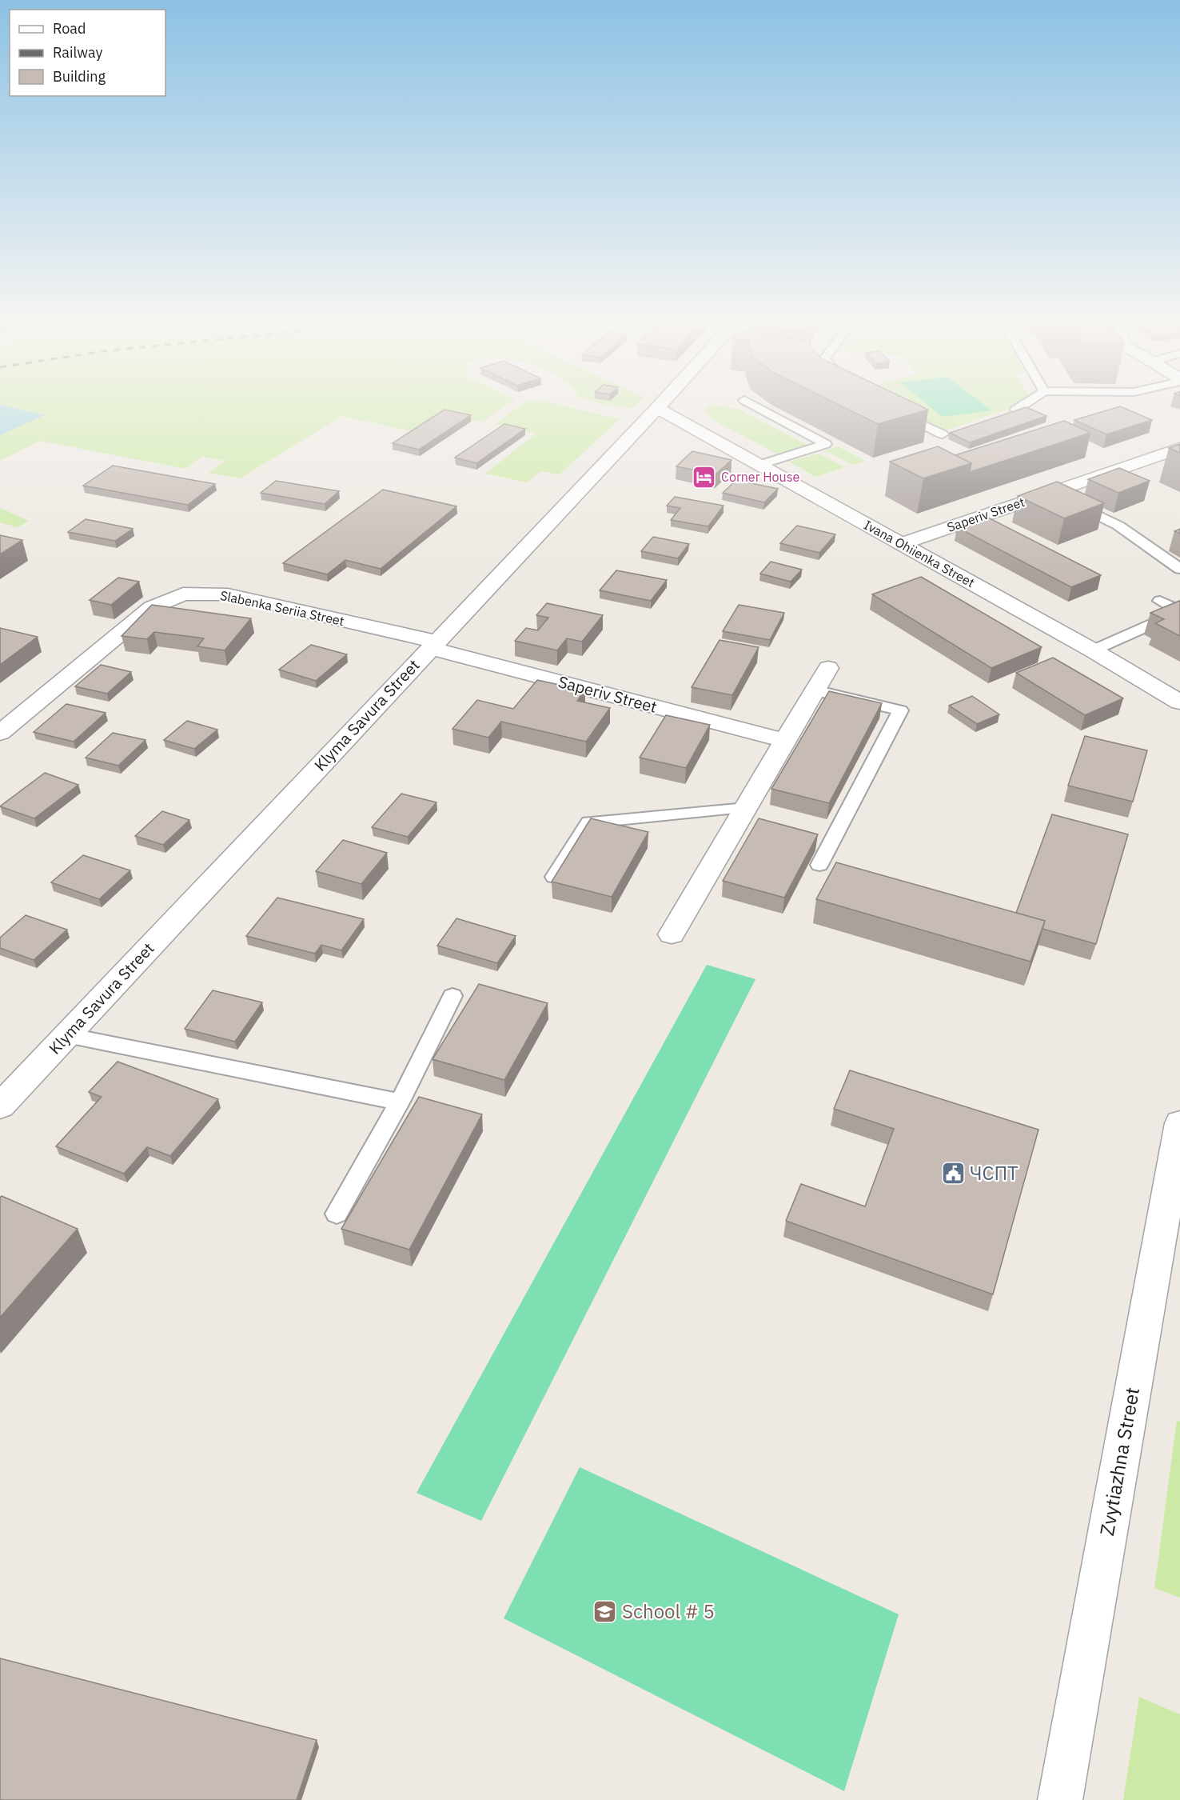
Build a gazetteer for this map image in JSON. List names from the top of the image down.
{
  "streets": {
    "street": [
      "Saperiv Street",
      "Ivana Ohiienka Street",
      "Slabenka Seriia Street",
      "Klyma Savura Street",
      "Zvytiazhna Street"
    ]
  },
  "crossings": [
    ["Saperiv Street", "Ivana Ohiienka Street"],
    ["Saperiv Street", "Slabenka Seriia Street"],
    ["Saperiv Street", "Klyma Savura Street"],
    ["Ivana Ohiienka Street", "Klyma Savura Street"],
    ["Slabenka Seriia Street", "Klyma Savura Street"]
  ],
  "places": {
    "hotel": ["Corner House"],
    "public building": ["ЧСПТ"],
    "school or university": ["School # 5"]
  },
  "legend": ["Road", "Railway", "Building"]
}
